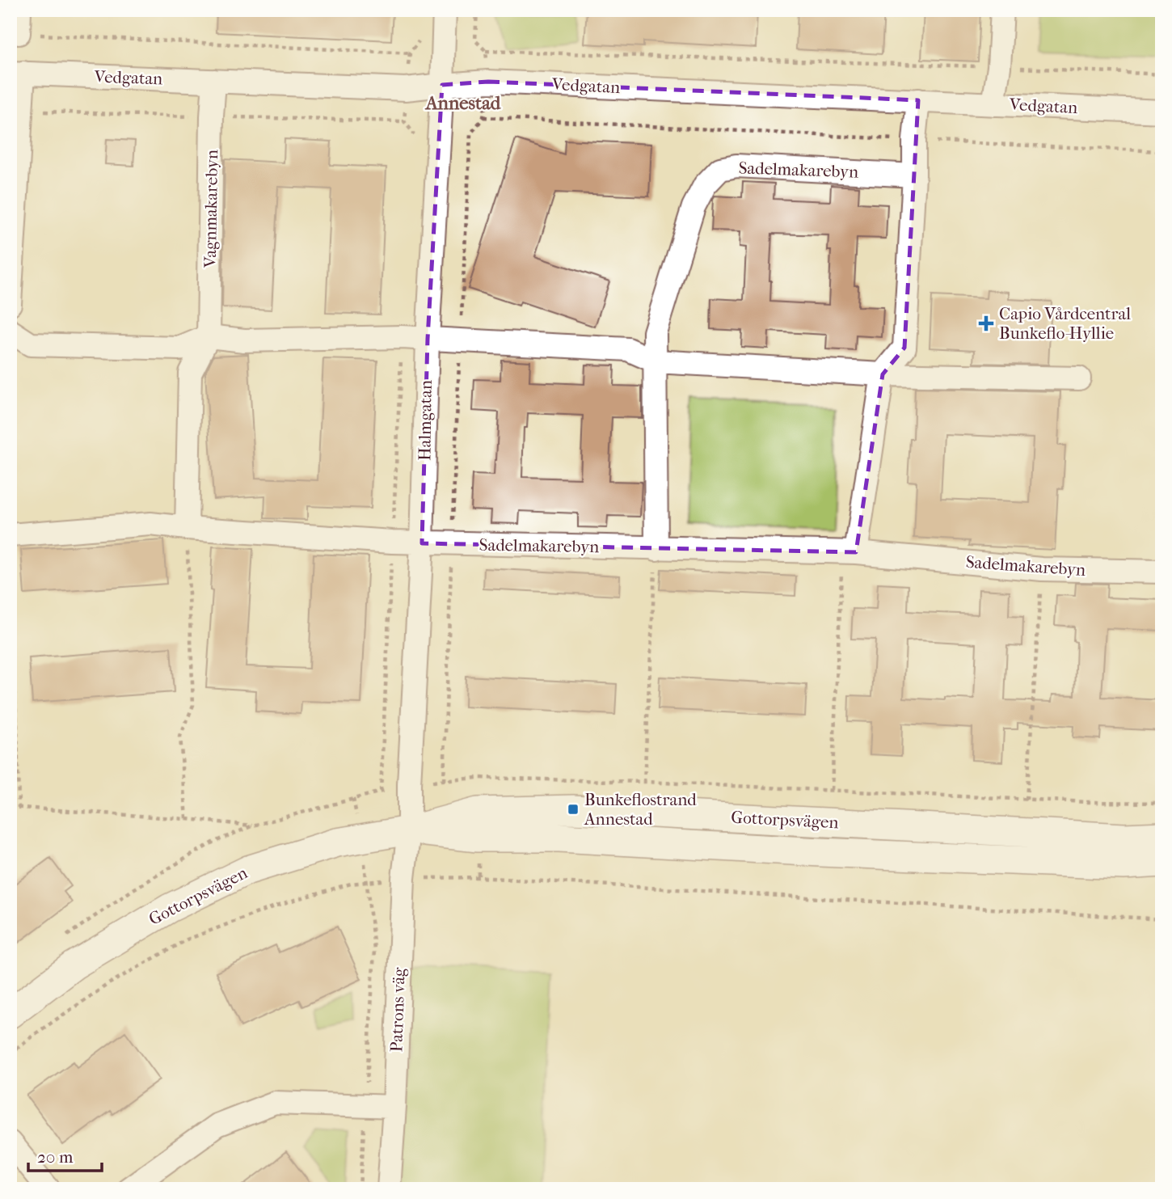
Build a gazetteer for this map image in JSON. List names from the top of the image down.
{
  "streets": {
    "street": [
      "Vedgatan",
      "Sadelmakarebyn",
      "Vagnmakarebyn",
      "Halmgatan",
      "Gottorpsvägen",
      "Patrons väg"
    ]
  },
  "crossings": [
    ["Vedgatan", "Vagnmakarebyn"],
    ["Vedgatan", "Halmgatan"],
    ["Sadelmakarebyn", "Halmgatan"],
    ["Halmgatan", "Gottorpsvägen"],
    ["Halmgatan", "Patrons väg"],
    ["Gottorpsvägen", "Patrons väg"]
  ],
  "districts": ["Annestad"],
  "places": {
    "health": ["Capio Vårdcentral Bunkeflo-Hyllie"],
    "transit": ["Bunkeflostrand Annestad"]
  },
  "scale_bar": "20 m"
}
